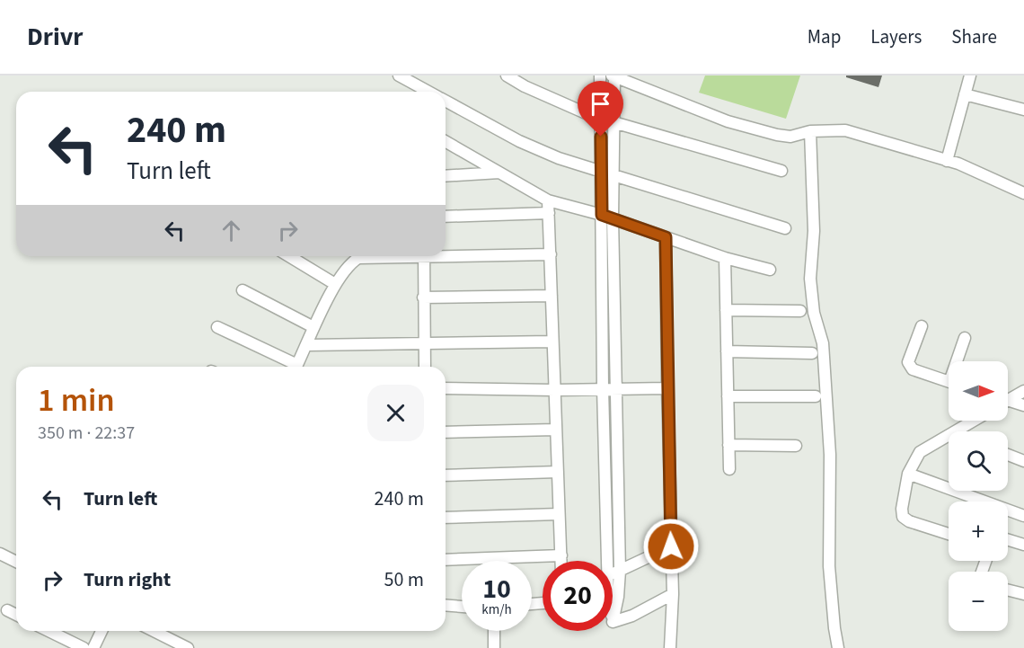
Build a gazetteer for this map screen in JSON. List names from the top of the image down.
{
  "north": "right",
  "page": {
    "header": "Drivr",
    "nav": ["Map", "Layers", "Share"],
    "turn": ["240 m", "Turn left"],
    "map_buttons": ["+", "−"],
    "heading": ["1 min", "350 m · 22:37"],
    "list": [
      {
        "name": "Turn left",
        "value": "240 m"
      },
      {
        "name": "Turn right",
        "value": "50 m"
      }
    ],
    "speed": "10 km/h",
    "limit": "20"
  }
}
